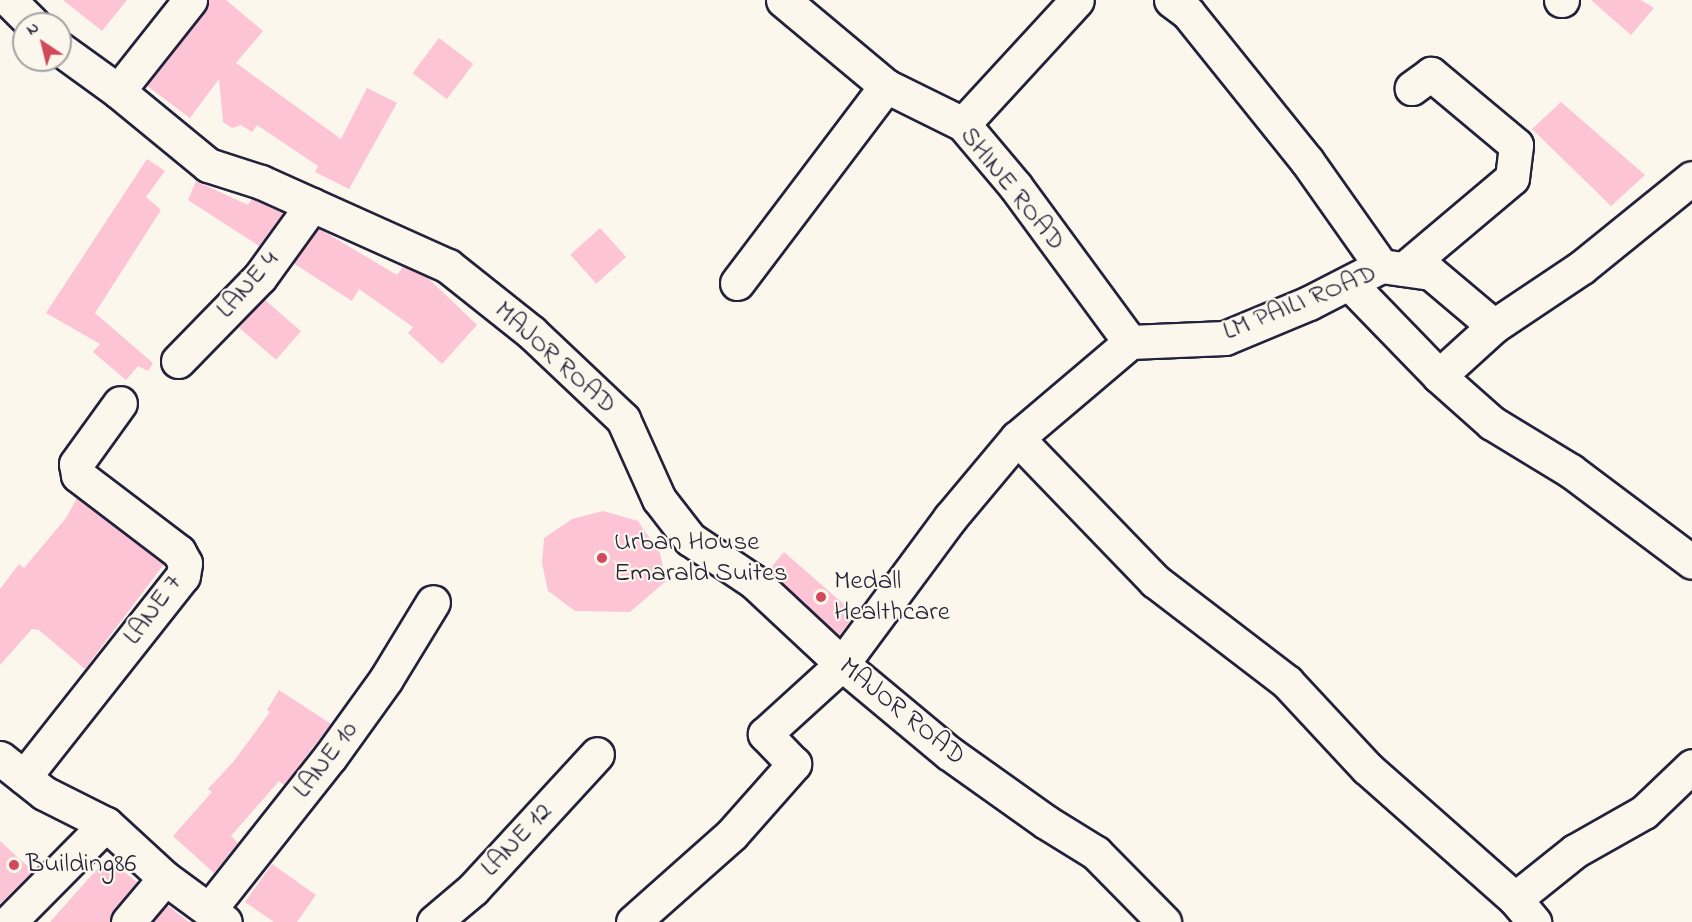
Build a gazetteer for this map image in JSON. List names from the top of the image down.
{
  "streets": {
    "street": [
      "SHINE ROAD",
      "LANE 4",
      "LM PAILI ROAD",
      "MAJOR ROAD",
      "LANE 7",
      "LANE 10",
      "LANE 12"
    ]
  },
  "crossings": [
    ["SHINE ROAD", "LM PAILI ROAD"],
    ["LANE 4", "MAJOR ROAD"]
  ],
  "places": ["Urban House Emarald Suites", "Medall Healthcare", "Building86"],
  "north": "top left"
}
